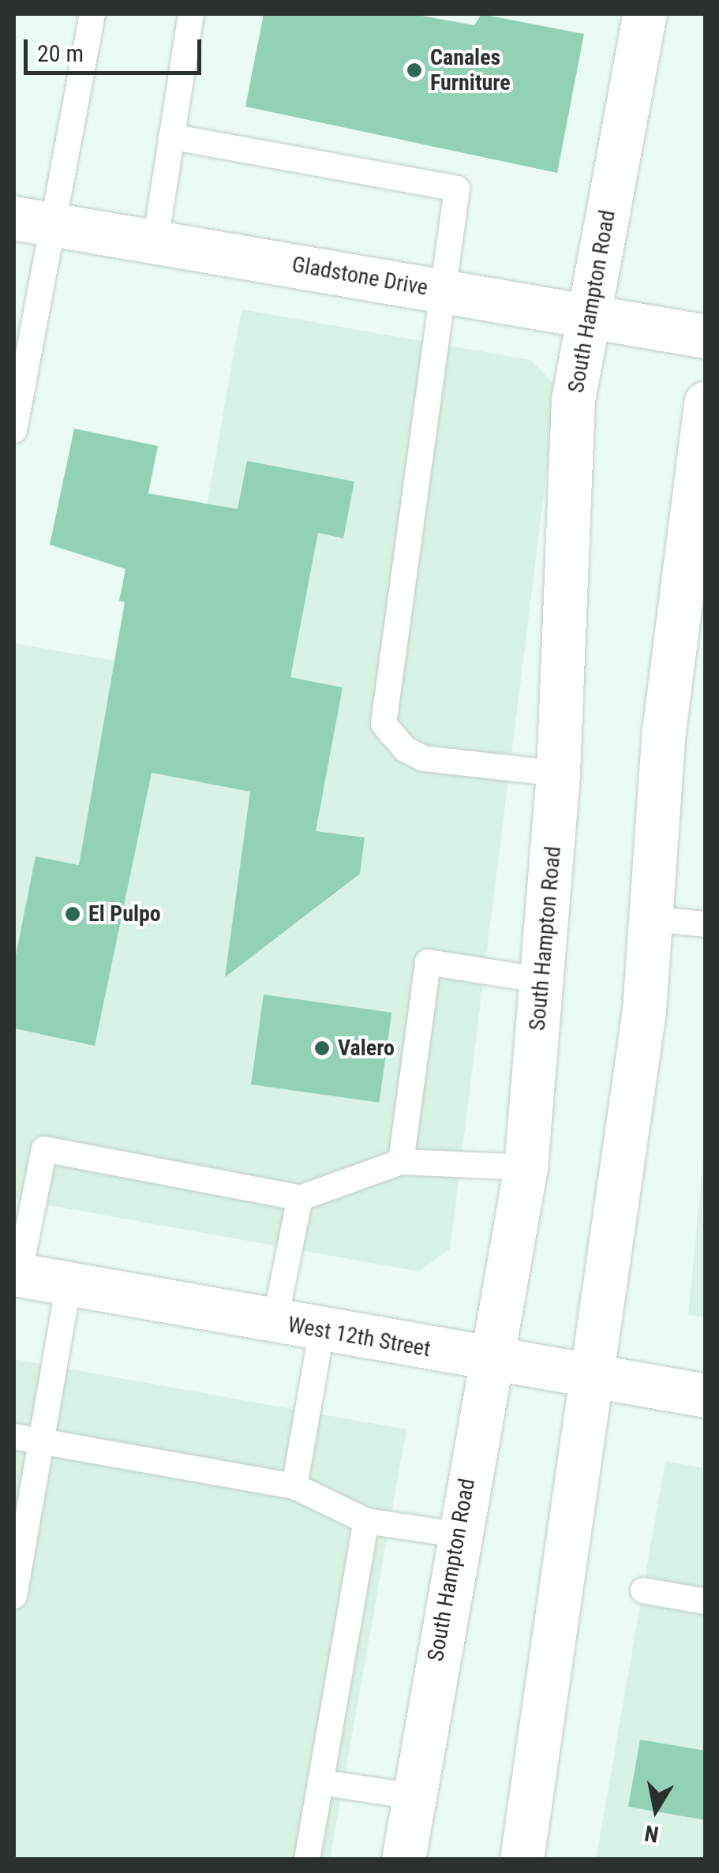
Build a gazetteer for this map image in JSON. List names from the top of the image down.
{
  "streets": {
    "main road": ["Gladstone Drive", "South Hampton Road", "West 12th Street"]
  },
  "crossings": [
    ["Gladstone Drive", "South Hampton Road"],
    ["South Hampton Road", "West 12th Street"]
  ],
  "places": ["Canales Furniture", "El Pulpo", "Valero"],
  "scale_bar": "20 m",
  "north": "bottom"
}
